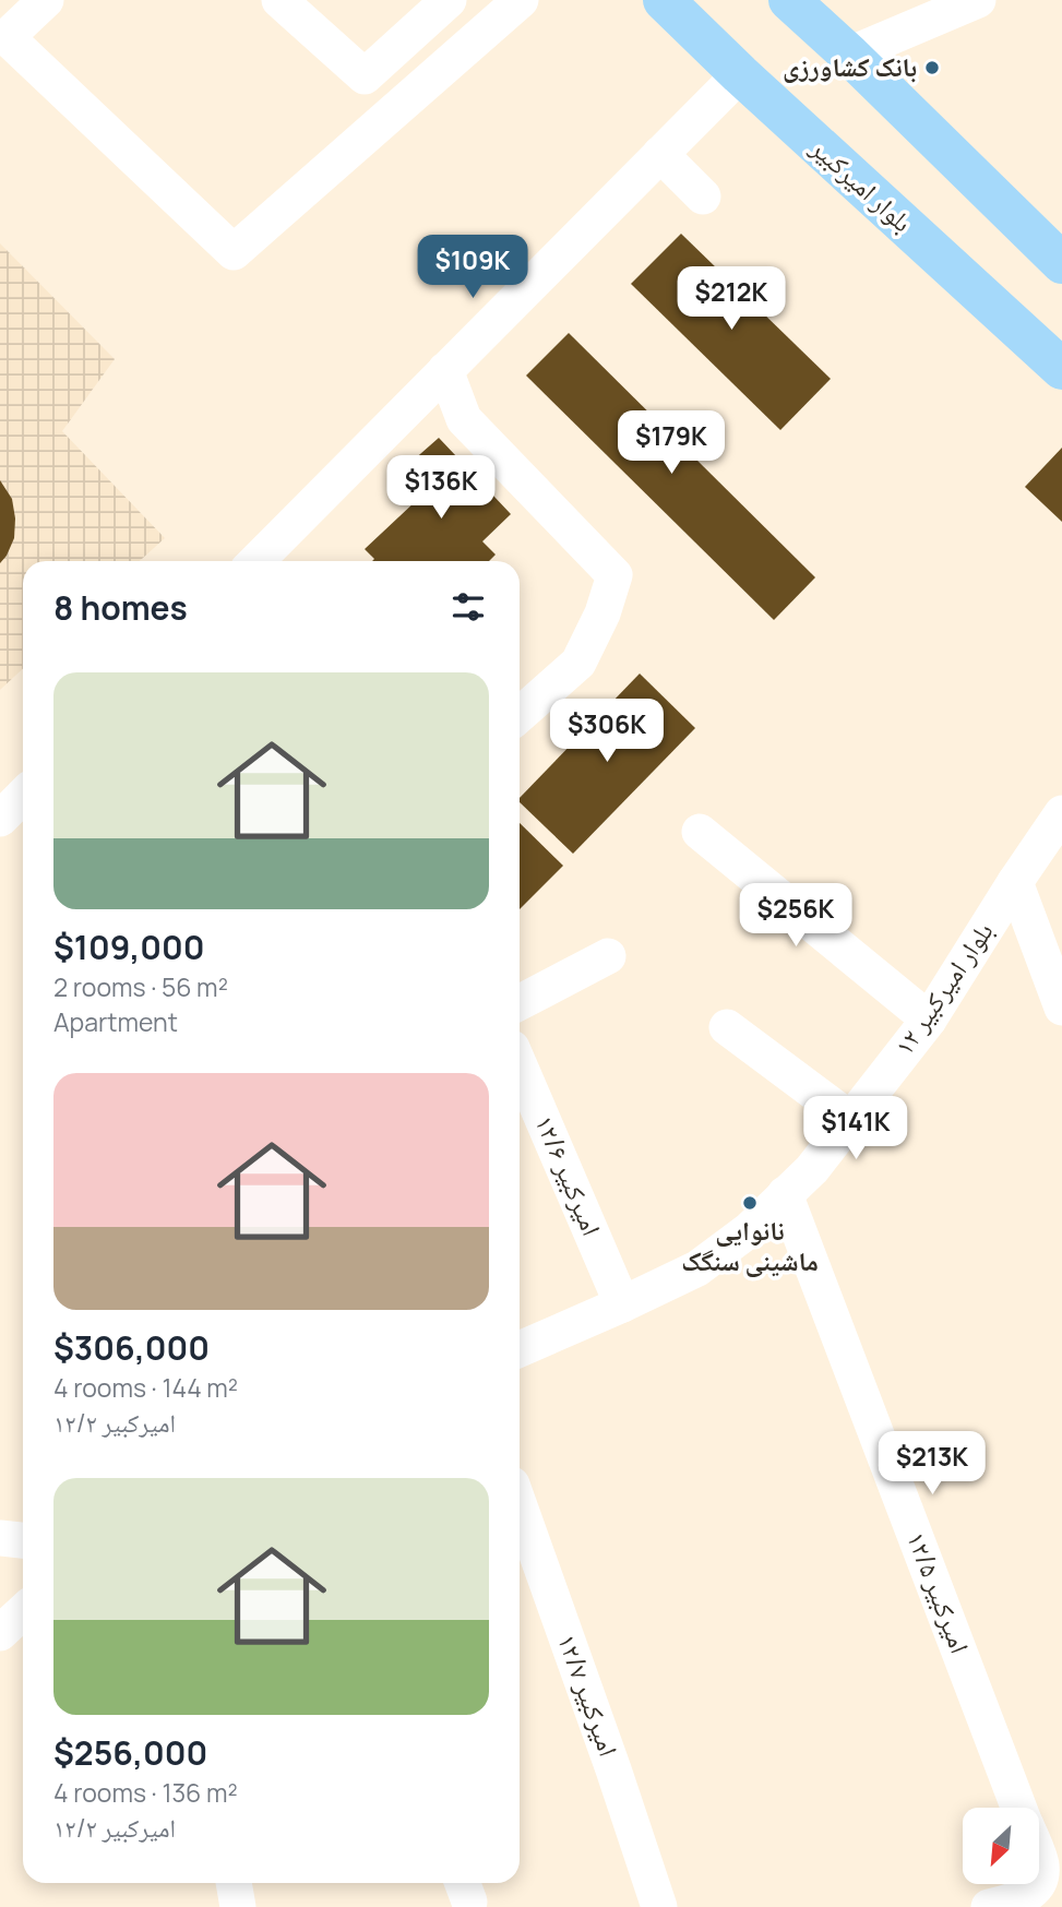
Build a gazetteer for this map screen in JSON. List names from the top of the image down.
{
  "streets": {
    "main road": ["بلوار امیرکبیر"],
    "street": [
      "۱۲ بلوار امیرکبیر",
      "۱۲/۶ امیرکبیر",
      "۱۲/۵ امیرکبیر",
      "۱۲/۷ امیرکبیر"
    ]
  },
  "crossings": [
    ["۱۲ بلوار امیرکبیر", "۱۲/۶ امیرکبیر"],
    ["۱۲ بلوار امیرکبیر", "۱۲/۵ امیرکبیر"]
  ],
  "places": ["بانک کشاورزی", "نانوایی ماشینی سنگک"],
  "north": "bottom left",
  "page": {
    "price": [
      "$109K",
      "$212K",
      "$179K",
      "$136K",
      "$306K",
      "$256K",
      "$141K",
      "$213K"
    ],
    "heading": "8 homes",
    "list": [
      {
        "name": "$109,000",
        "note": "2 rooms · 56 m² · Apartment"
      },
      {
        "name": "$306,000",
        "note": "4 rooms · 144 m² · ۱۲/۲ امیرکبیر"
      },
      {
        "name": "$256,000",
        "note": "4 rooms · 136 m² · ۱۲/۲ امیرکبیر"
      }
    ]
  }
}
